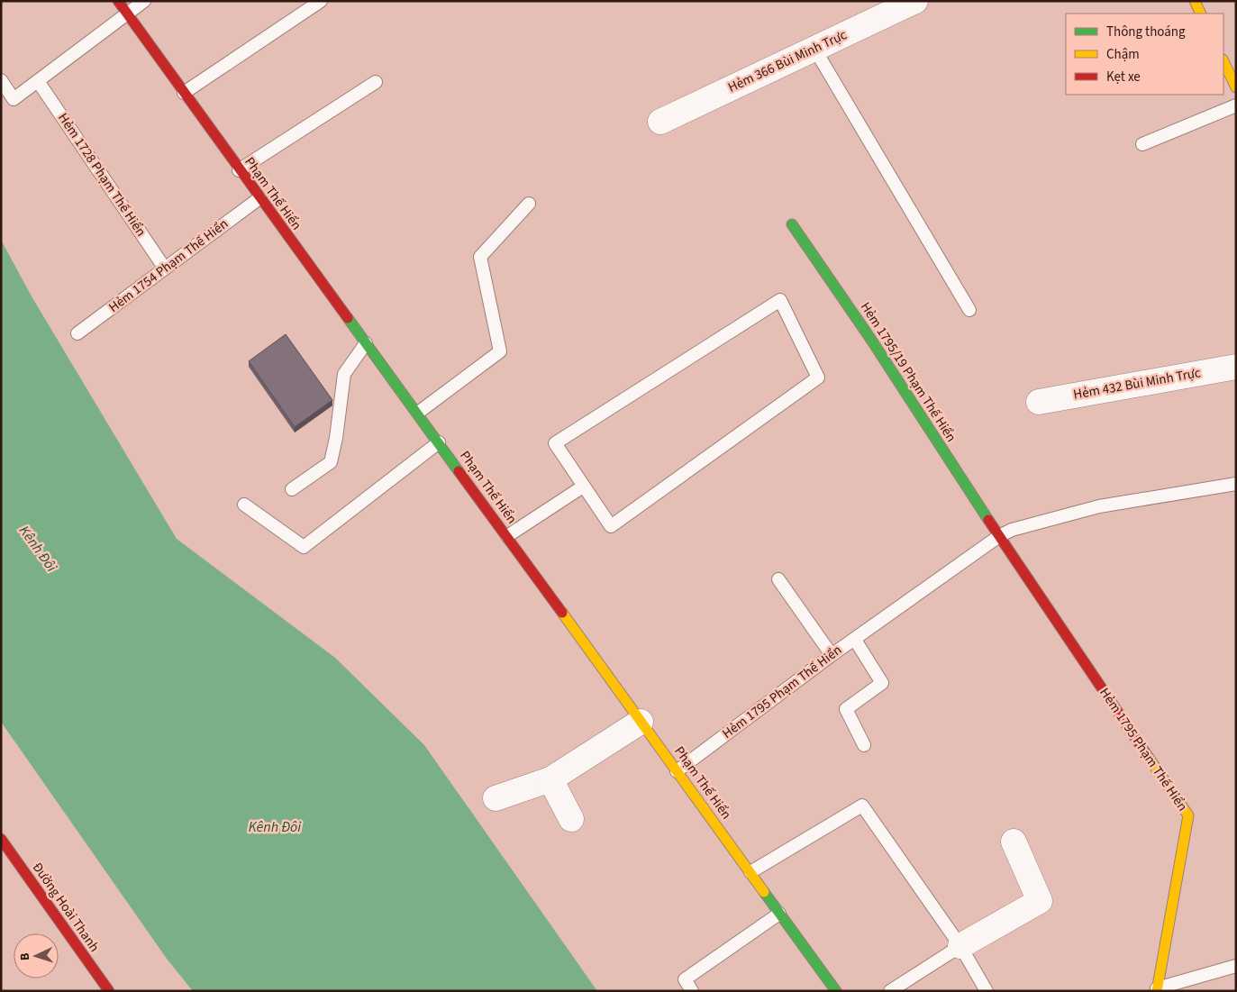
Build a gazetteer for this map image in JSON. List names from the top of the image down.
{
  "streets": {
    "main road": [
      "Phạm Thế Hiển",
      "Hẻm 1795/19 Phạm Thế Hiển",
      "Hẻm 1795 Phạm Thế Hiển",
      "Đường Hoài Thanh"
    ],
    "street": ["Hẻm 366 Bùi Minh Trực", "Hẻm 432 Bùi Minh Trực"],
    "lane": ["Hẻm 1728 Phạm Thế Hiển", "Hẻm 1754 Phạm Thế Hiển"]
  },
  "crossings": [
    ["Hẻm 1728 Phạm Thế Hiển", "Hẻm 1754 Phạm Thế Hiển"],
    ["Phạm Thế Hiển", "Hẻm 1754 Phạm Thế Hiển"],
    ["Phạm Thế Hiển", "Hẻm 1795 Phạm Thế Hiển"],
    ["Hẻm 1795/19 Phạm Thế Hiển", "Hẻm 1795 Phạm Thế Hiển"]
  ],
  "water": ["Kênh Đôi"],
  "legend": ["Thông thoáng", "Chậm", "Kẹt xe"],
  "north": "left"
}
